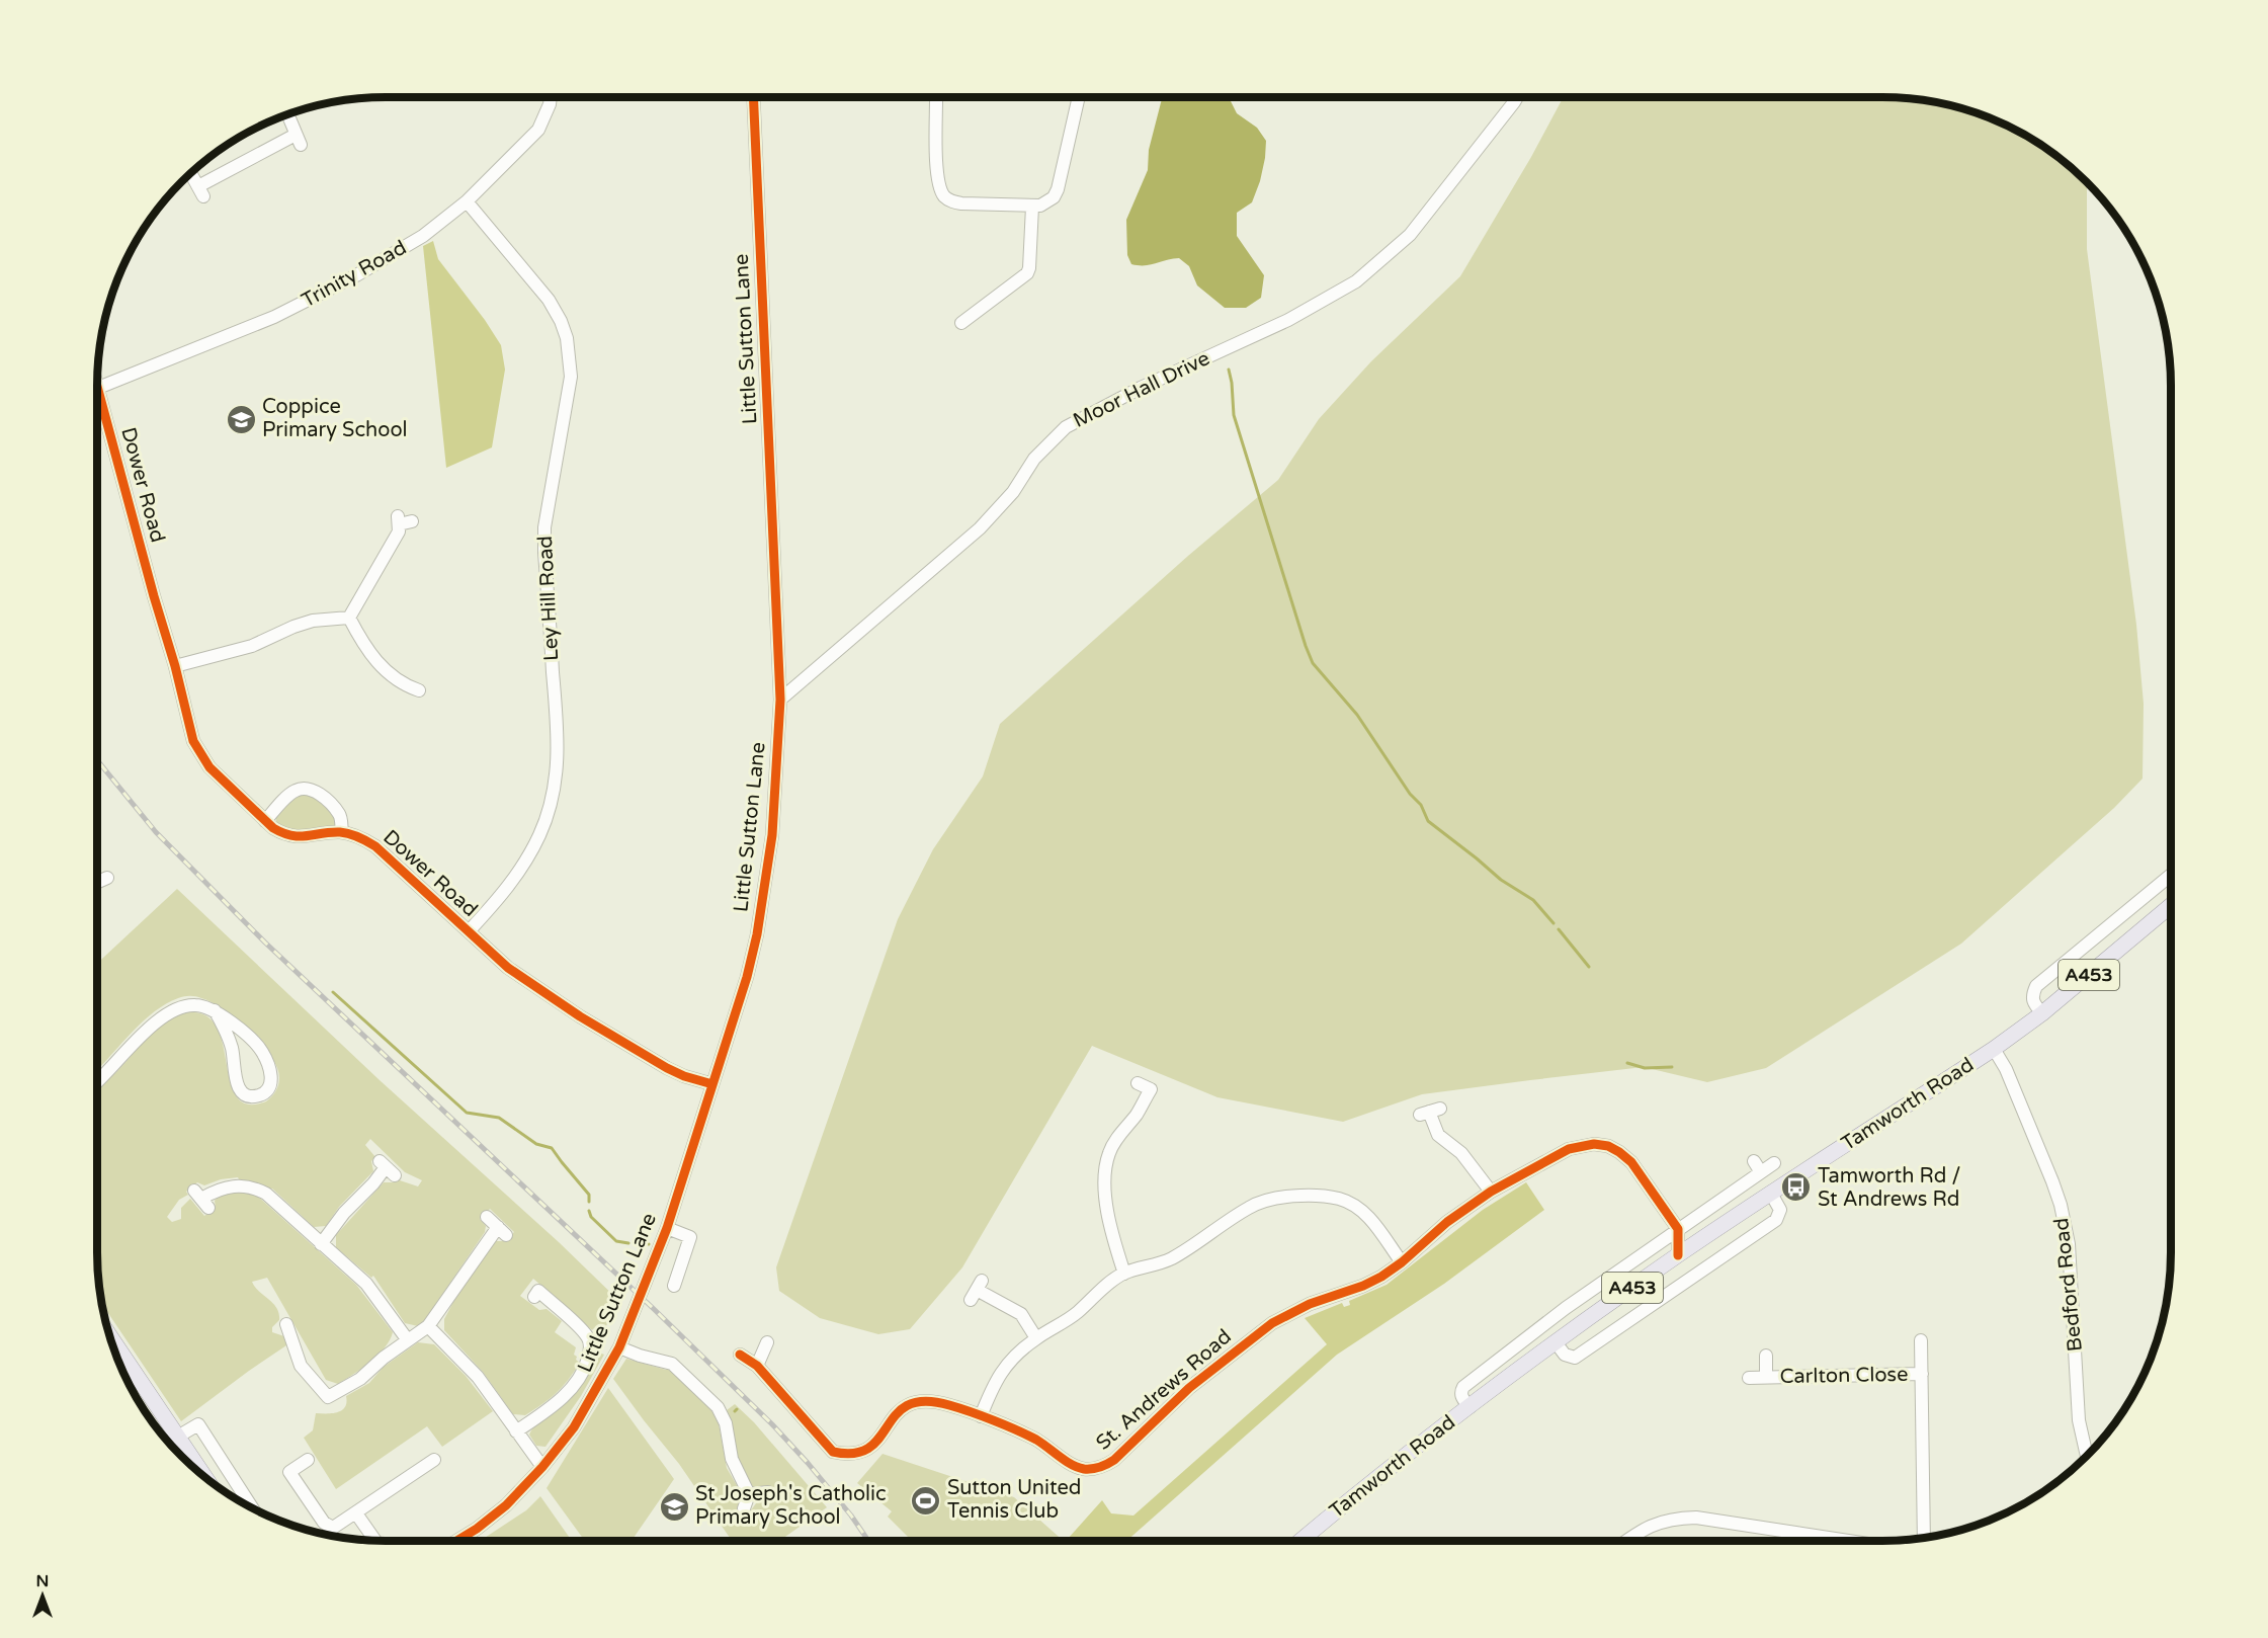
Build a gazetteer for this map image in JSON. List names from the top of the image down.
{
  "streets": {
    "main road": ["A453", "Tamworth Road"],
    "street": [
      "Trinity Road",
      "Little Sutton Lane",
      "Moor Hall Drive",
      "Dower Road",
      "Ley Hill Road",
      "Bedford Road",
      "Carlton Close",
      "St. Andrews Road"
    ]
  },
  "crossings": [
    ["Trinity Road", "Dower Road"],
    ["Trinity Road", "Ley Hill Road"],
    ["Little Sutton Lane", "Moor Hall Drive"],
    ["Little Sutton Lane", "Dower Road"],
    ["Dower Road", "Ley Hill Road"],
    ["Tamworth Road", "Bedford Road"],
    ["Tamworth Road", "St. Andrews Road"]
  ],
  "places": {
    "school or university": ["Coppice Primary School", "St Joseph's Catholic Primary School"],
    "bus stop": ["Tamworth Rd / St Andrews Rd"],
    "sports": ["Sutton United Tennis Club"]
  },
  "north": "top"
}
